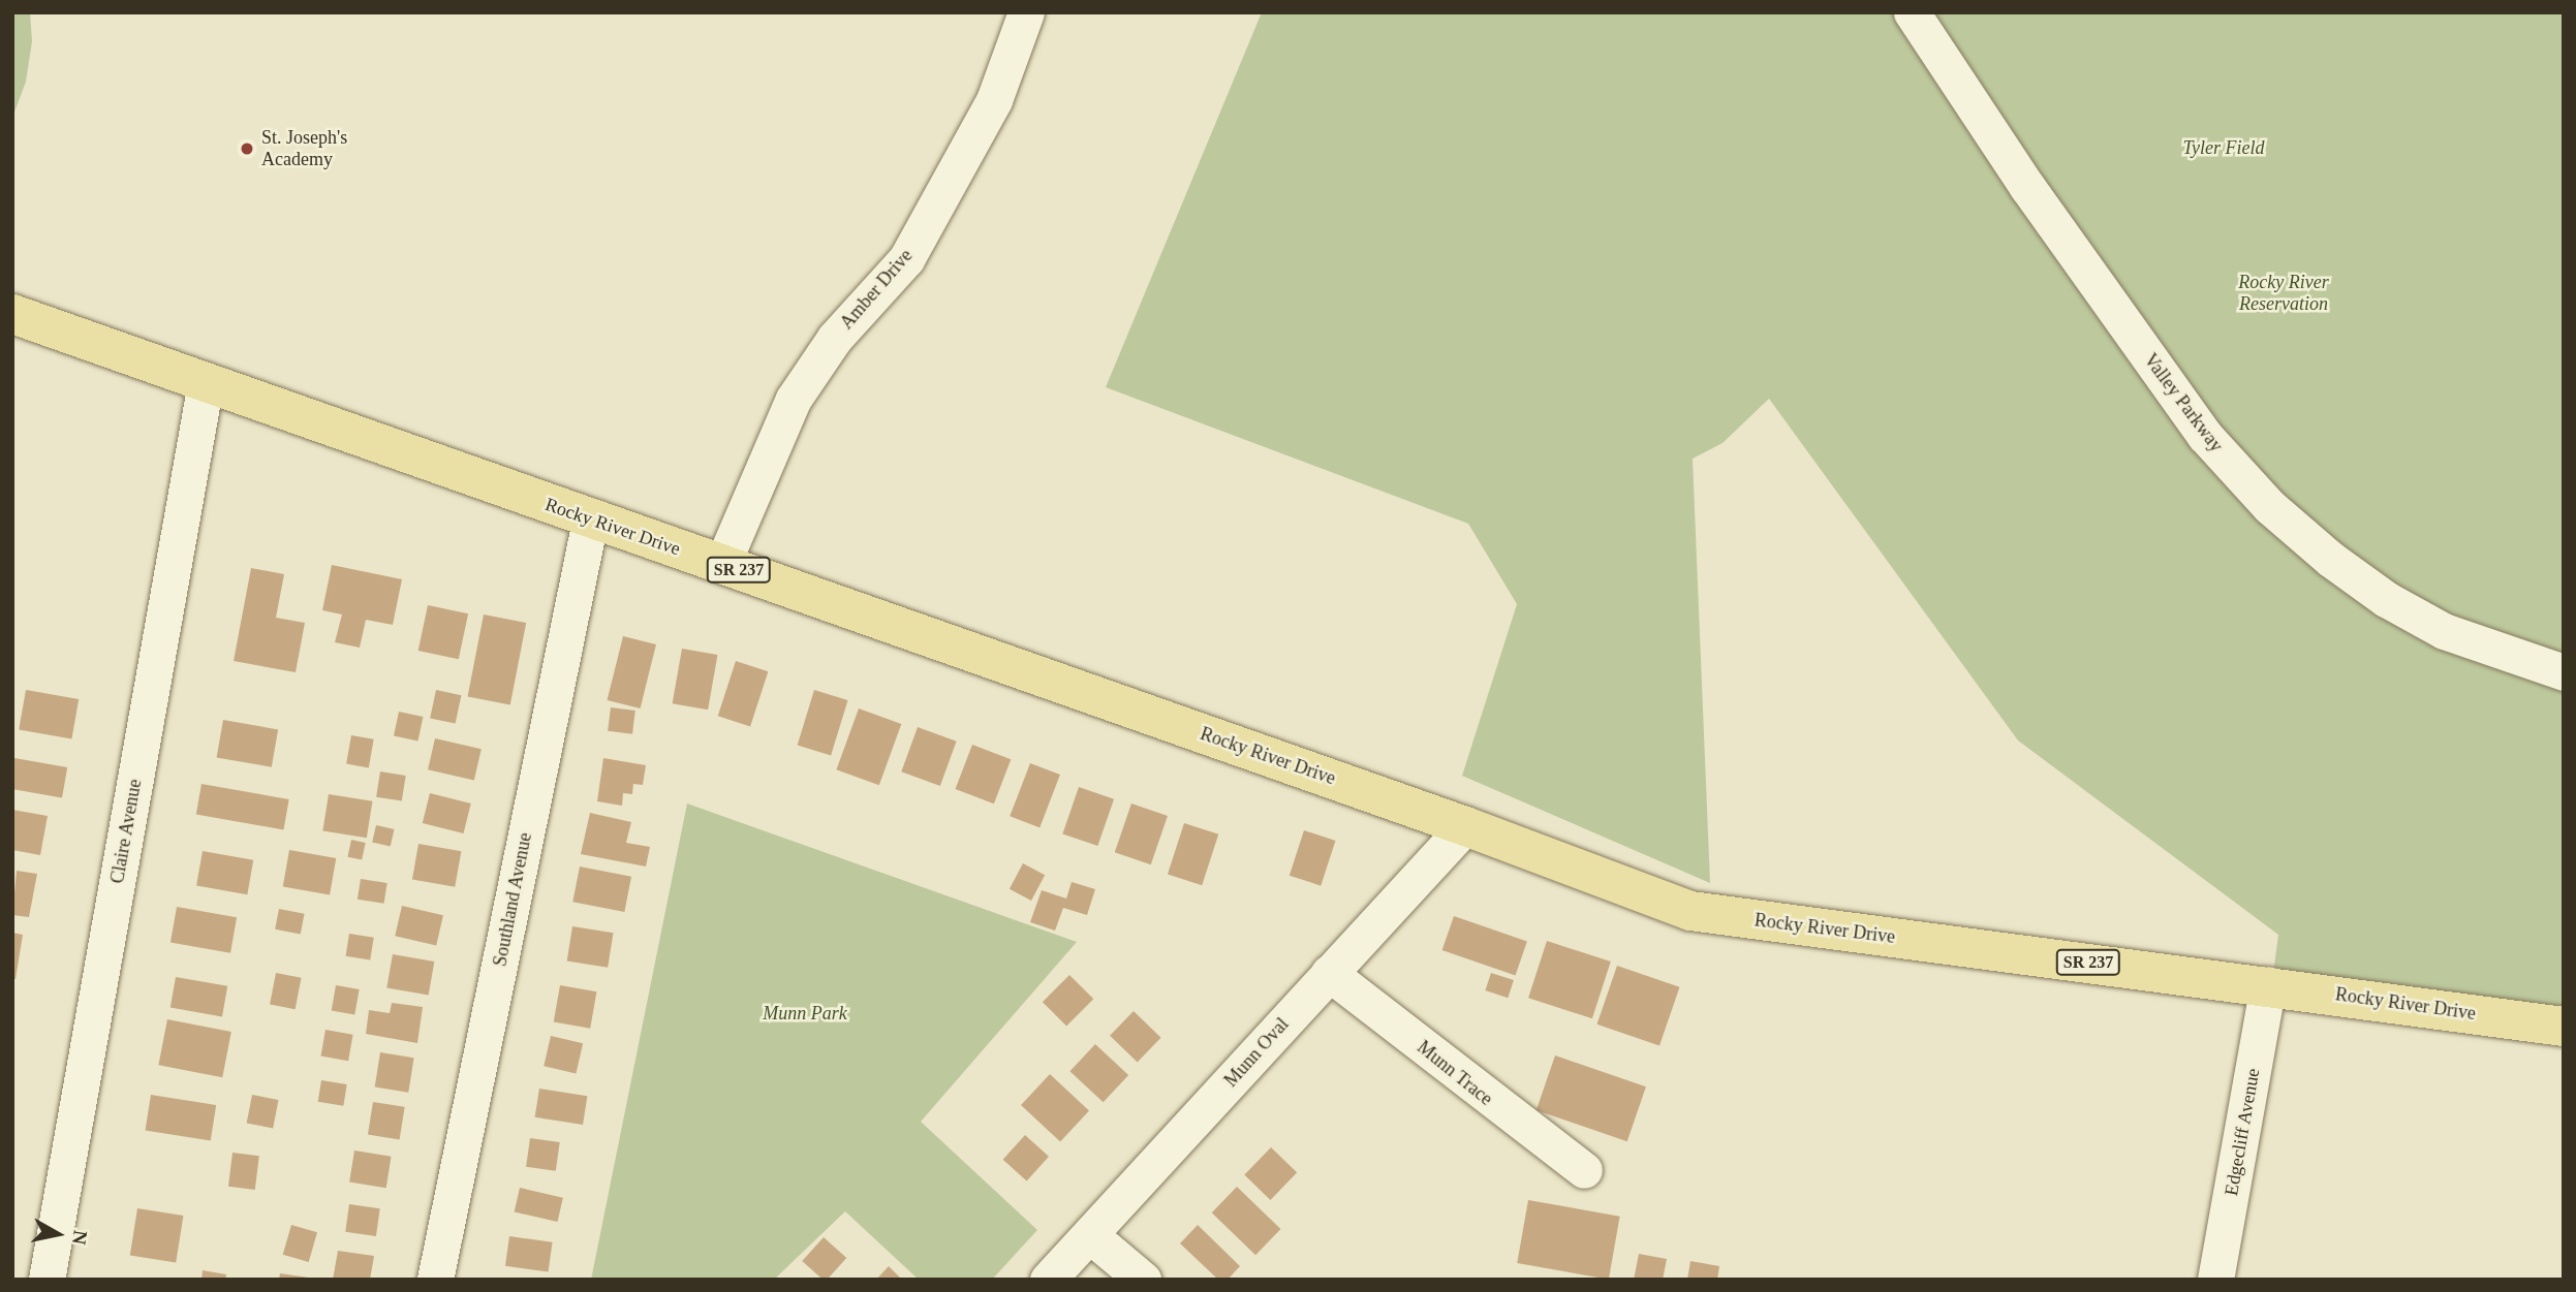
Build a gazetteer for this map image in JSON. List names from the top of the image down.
{
  "streets": {
    "main road": ["Rocky River Drive", "SR 237"],
    "street": [
      "Amber Drive",
      "Valley Parkway",
      "Claire Avenue",
      "Southland Avenue",
      "Munn Oval",
      "Munn Trace",
      "Edgecliff Avenue"
    ]
  },
  "crossings": [
    ["Amber Drive", "Rocky River Drive"],
    ["Rocky River Drive", "Claire Avenue"],
    ["Rocky River Drive", "Southland Avenue"],
    ["Rocky River Drive", "Munn Oval"],
    ["Rocky River Drive", "Edgecliff Avenue"],
    ["Munn Oval", "Munn Trace"]
  ],
  "parks": ["Tyler Field", "Rocky River Reservation", "Munn Park"],
  "places": ["St. Joseph's Academy"],
  "north": "right"
}
